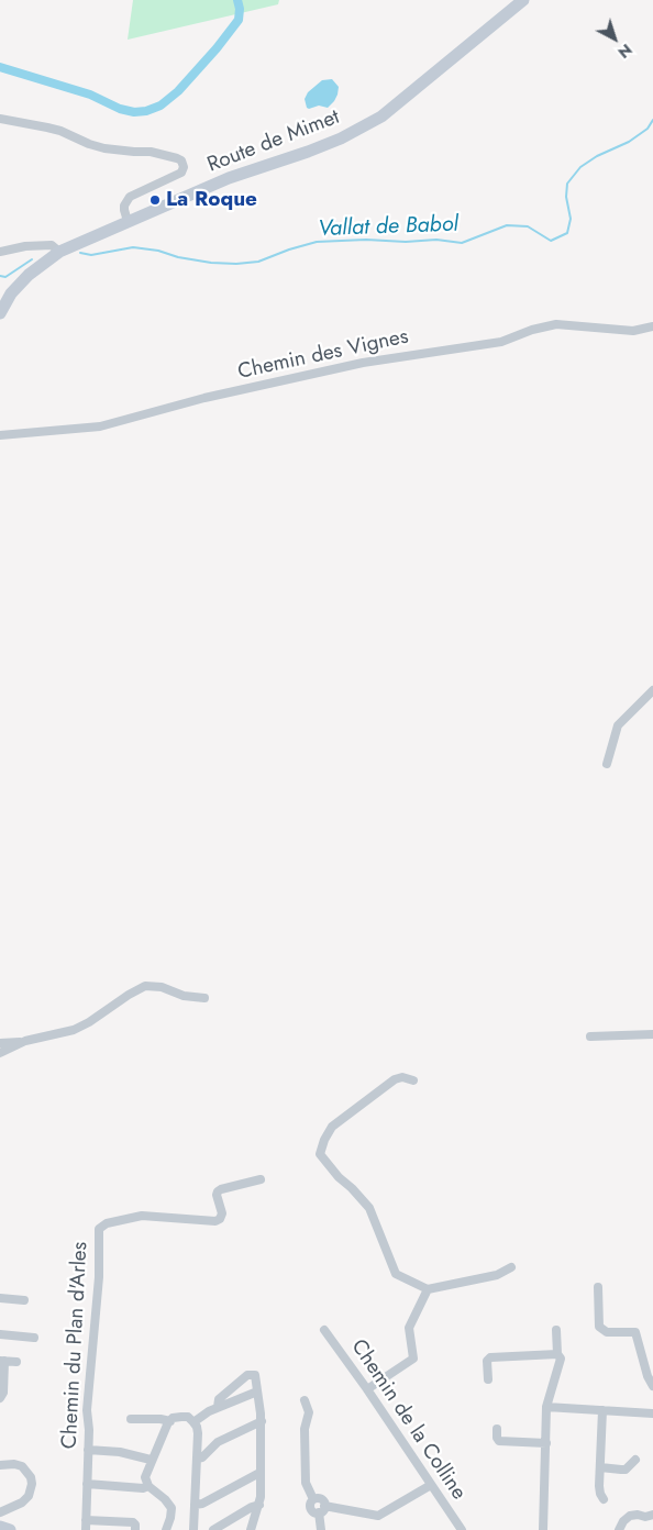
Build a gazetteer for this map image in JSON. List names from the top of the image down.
{
  "streets": {
    "main road": ["Route de Mimet"],
    "street": ["Chemin des Vignes", "Chemin du Plan d'Arles", "Chemin de la Colline"]
  },
  "water": ["Vallat de Babol"],
  "places": ["La Roque"],
  "north": "bottom right"
}
